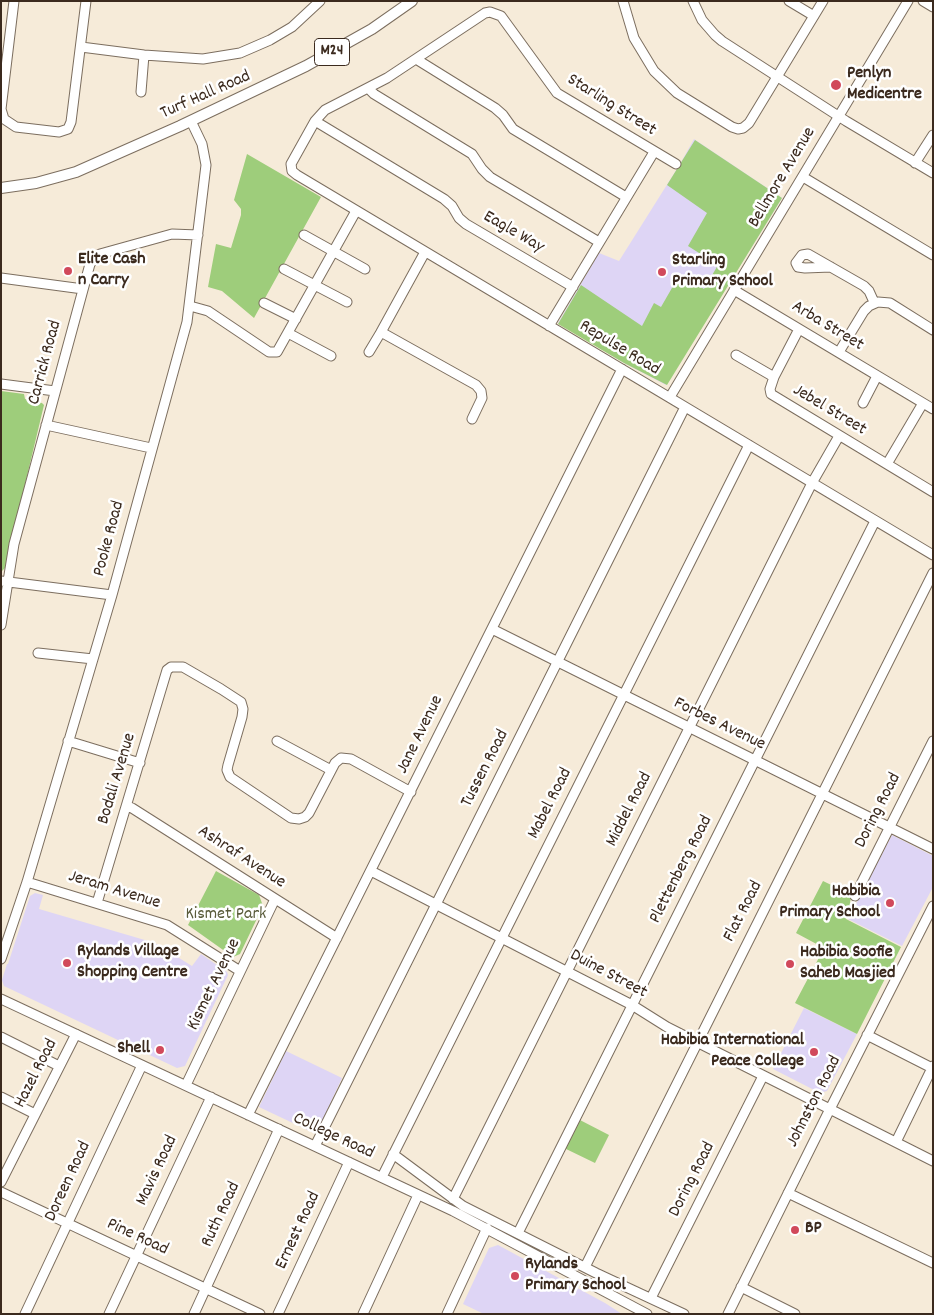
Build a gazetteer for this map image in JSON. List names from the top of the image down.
{
  "streets": {
    "main road": ["M24", "Turf Hall Road"],
    "street": [
      "Starling Street",
      "Bellmore Avenue",
      "Eagle Way",
      "Arba Street",
      "Repulse Road",
      "Carrick Road",
      "Jebel Street",
      "Pooke Road",
      "Forbes Avenue",
      "Jane Avenue",
      "Tussen Road",
      "Bodali Avenue",
      "Mabel Road",
      "Middel Road",
      "Doring Road",
      "Ashraf Avenue",
      "Plettenberg Road",
      "Jeram Avenue",
      "Flat Road",
      "Duine Street",
      "Kismet Avenue",
      "Hazel Road",
      "Johnston Road",
      "College Road",
      "Mavis Road",
      "Doreen Road",
      "Ruth Road",
      "Ernest Road",
      "Pine Road"
    ]
  },
  "crossings": [
    ["Turf Hall Road", "Pooke Road"],
    ["Starling Street", "Eagle Way"],
    ["Starling Street", "Repulse Road"],
    ["Bellmore Avenue", "Arba Street"],
    ["Bellmore Avenue", "Repulse Road"],
    ["Arba Street", "Jebel Street"],
    ["Repulse Road", "Jane Avenue"],
    ["Repulse Road", "Tussen Road"],
    ["Repulse Road", "Mabel Road"],
    ["Repulse Road", "Middel Road"],
    ["Repulse Road", "Plettenberg Road"],
    ["Carrick Road", "Pooke Road"],
    ["Jebel Street", "Middel Road"],
    ["Pooke Road", "Jeram Avenue"],
    ["Forbes Avenue", "Jane Avenue"],
    ["Forbes Avenue", "Tussen Road"],
    ["Forbes Avenue", "Mabel Road"],
    ["Forbes Avenue", "Middel Road"],
    ["Forbes Avenue", "Doring Road"],
    ["Forbes Avenue", "Plettenberg Road"],
    ["Forbes Avenue", "Flat Road"],
    ["Jane Avenue", "Ashraf Avenue"],
    ["Jane Avenue", "Duine Street"],
    ["Jane Avenue", "College Road"],
    ["Tussen Road", "Duine Street"],
    ["Tussen Road", "College Road"],
    ["Bodali Avenue", "Ashraf Avenue"],
    ["Bodali Avenue", "Jeram Avenue"],
    ["Mabel Road", "Duine Street"],
    ["Mabel Road", "College Road"],
    ["Middel Road", "Duine Street"],
    ["Doring Road", "Duine Street"],
    ["Ashraf Avenue", "Kismet Avenue"],
    ["Plettenberg Road", "Duine Street"],
    ["Jeram Avenue", "Kismet Avenue"],
    ["Flat Road", "Duine Street"],
    ["Duine Street", "Johnston Road"],
    ["Kismet Avenue", "College Road"],
    ["Hazel Road", "College Road"],
    ["College Road", "Mavis Road"],
    ["College Road", "Doreen Road"],
    ["College Road", "Ruth Road"],
    ["College Road", "Ernest Road"],
    ["Mavis Road", "Pine Road"],
    ["Doreen Road", "Pine Road"],
    ["Ruth Road", "Pine Road"]
  ],
  "parks": ["Kismet Park"],
  "places": [
    "Penlyn Medicentre",
    "Elite Cash n Carry",
    "Starling Primary School",
    "Habibia Primary School",
    "Rylands Village Shopping Centre",
    "Habibia Soofie Saheb Masjied",
    "Shell",
    "Habibia International Peace College",
    "BP",
    "Rylands Primary School"
  ]
}
